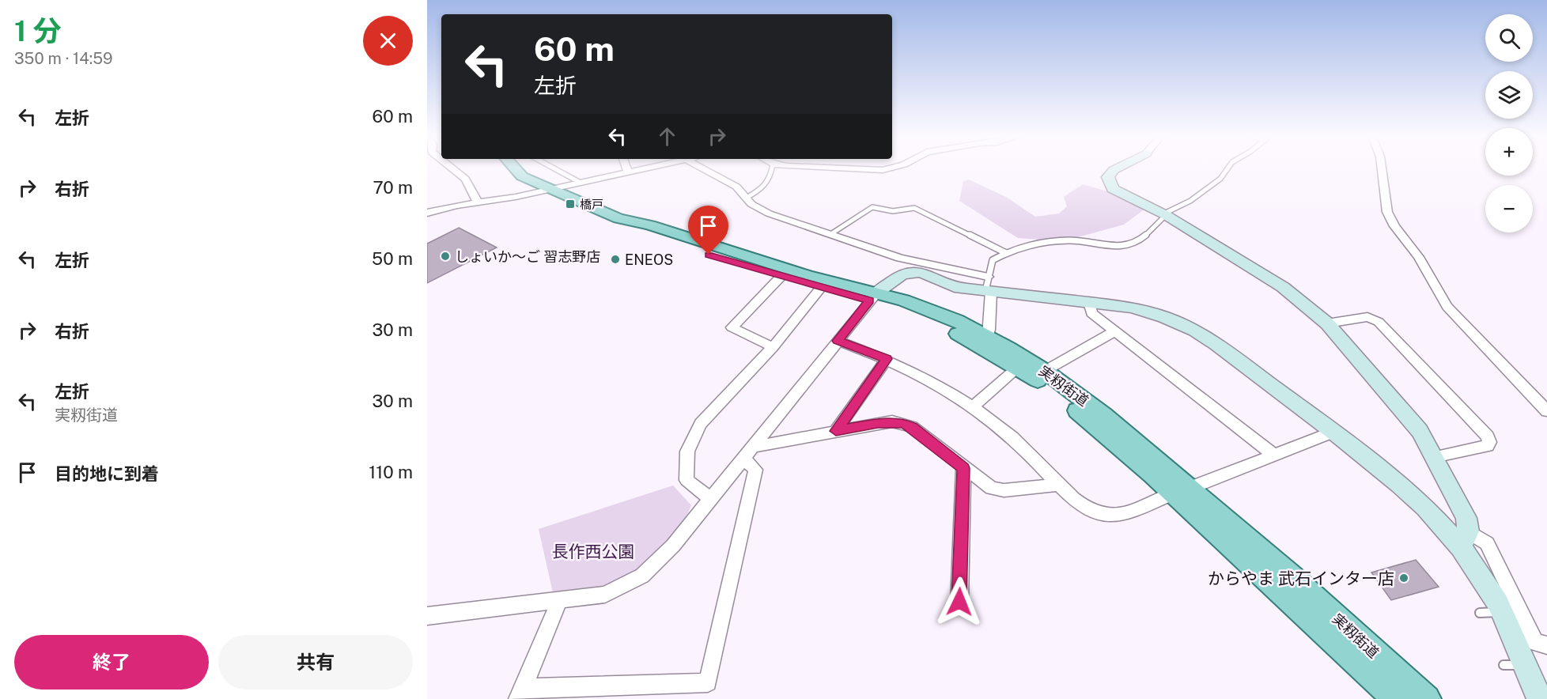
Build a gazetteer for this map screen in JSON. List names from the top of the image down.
{
  "streets": {
    "main road": ["実籾街道"]
  },
  "parks": ["長作西公園"],
  "places": {
    "transit": ["橋戸"],
    "other": ["しょいか～ご 習志野店", "ENEOS", "からやま 武石インター店"]
  },
  "page": {
    "heading": ["1 分", "350 m · 14:59"],
    "map_buttons": ["+", "−"],
    "turn": ["60 m", "左折"],
    "list": [
      {
        "name": "左折",
        "value": "60 m"
      },
      {
        "name": "右折",
        "value": "70 m"
      },
      {
        "name": "左折",
        "value": "50 m"
      },
      {
        "name": "右折",
        "value": "30 m"
      },
      {
        "name": "左折",
        "note": "実籾街道",
        "value": "30 m"
      },
      {
        "name": "目的地に到着",
        "value": "110 m"
      }
    ],
    "buttons": ["終了", "共有"]
  }
}
